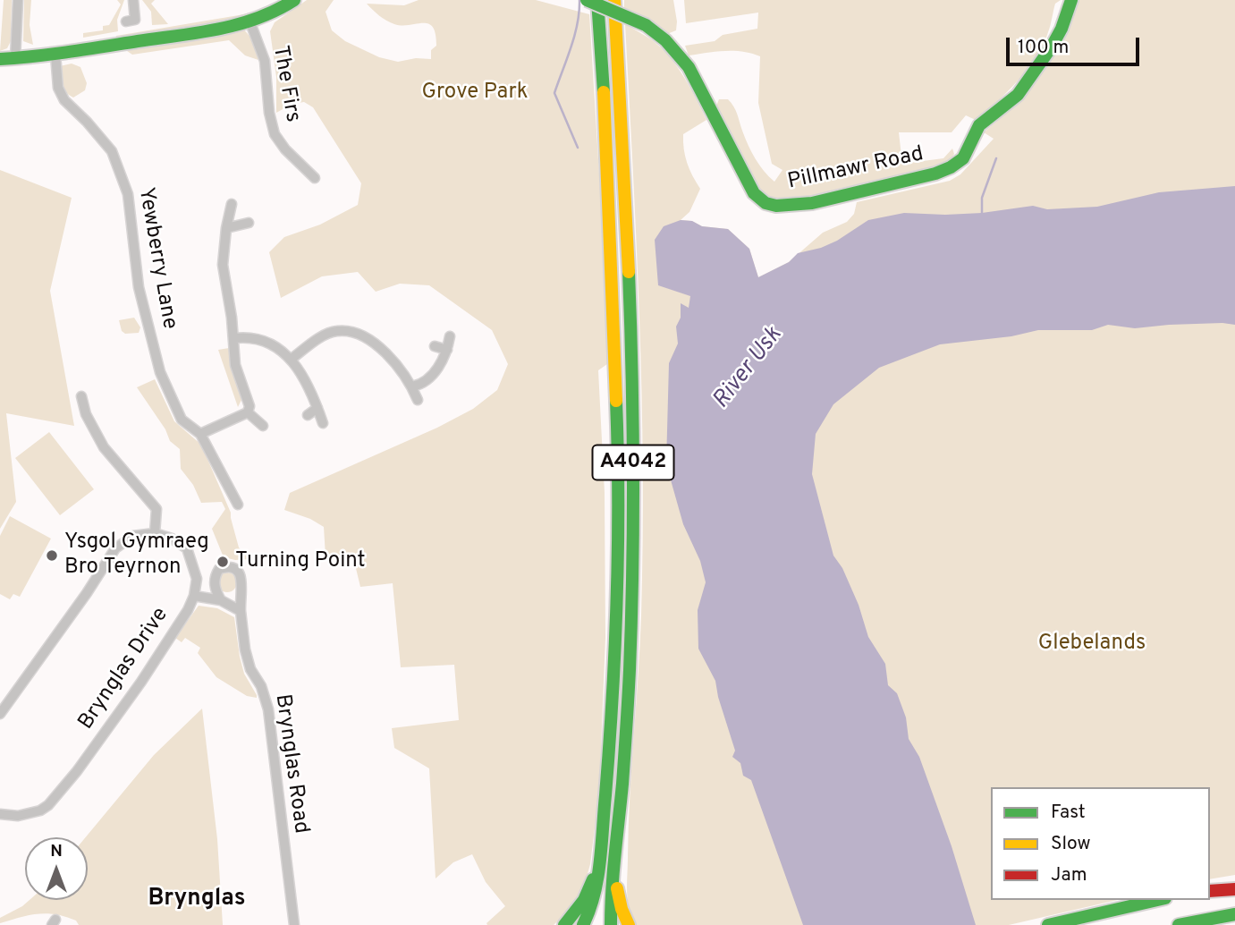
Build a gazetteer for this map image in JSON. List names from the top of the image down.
{
  "streets": {
    "main road": ["Pillmawr Road", "A4042"],
    "street": [
      "The Firs",
      "Yewberry Lane",
      "Brynglas Drive",
      "Brynglas Road"
    ]
  },
  "districts": ["Brynglas"],
  "water": ["River Usk"],
  "parks": ["Grove Park", "Glebelands"],
  "places": ["Ysgol Gymraeg Bro Teyrnon", "Turning Point"],
  "legend": ["Fast", "Slow", "Jam"],
  "scale_bar": "100 m",
  "north": "top"
}
